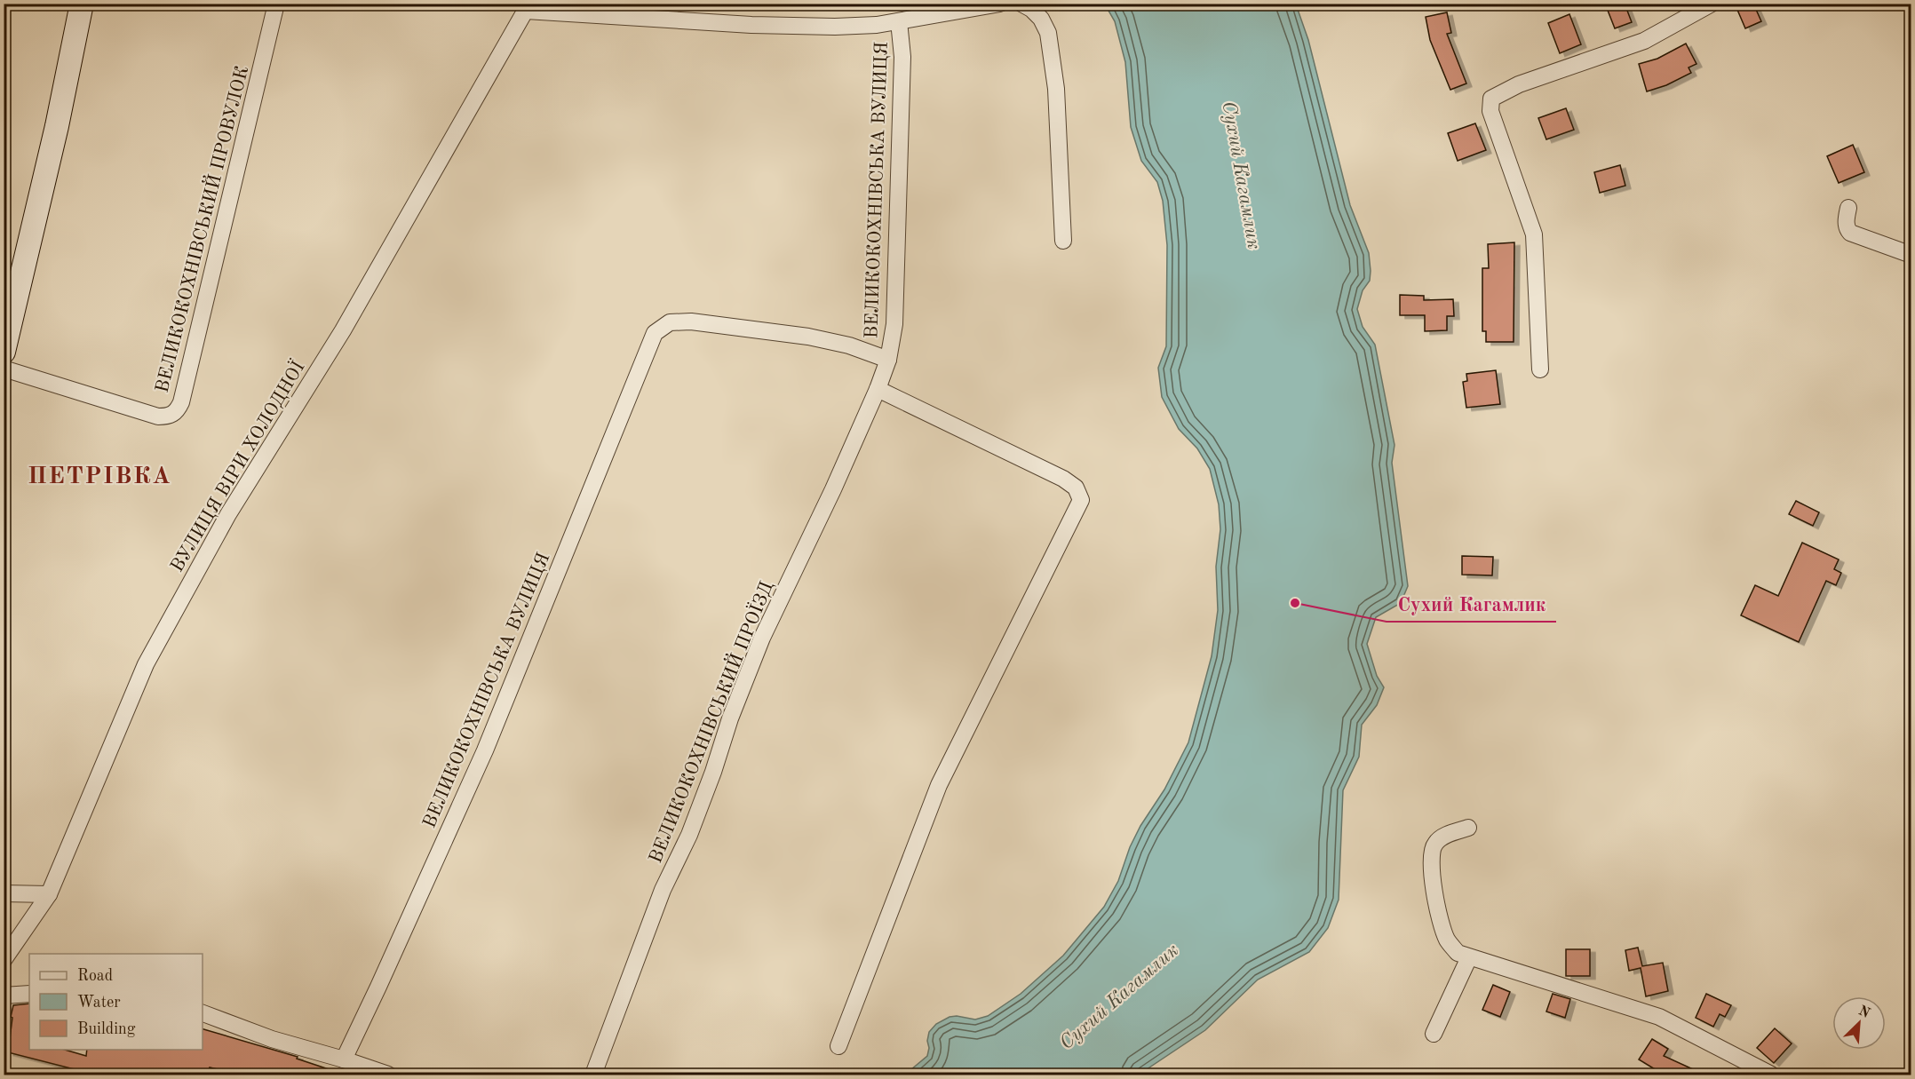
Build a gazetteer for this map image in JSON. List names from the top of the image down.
{
  "streets": {
    "street": [
      "ВЕЛИКОКОХНІВСЬКА ВУЛИЦЯ",
      "ВЕЛИКОКОХНІВСЬКИЙ ПРОВУЛОК",
      "ВУЛИЦЯ ВІРИ ХОЛОДНОЇ",
      "ВЕЛИКОКОХНІВСЬКИЙ ПРОЇЗД"
    ]
  },
  "crossings": [
    ["ВЕЛИКОКОХНІВСЬКА ВУЛИЦЯ", "ВУЛИЦЯ ВІРИ ХОЛОДНОЇ"],
    ["ВЕЛИКОКОХНІВСЬКА ВУЛИЦЯ", "ВЕЛИКОКОХНІВСЬКИЙ ПРОЇЗД"]
  ],
  "districts": ["ПЕТРІВКА"],
  "water": ["Сухий Кагамлик"],
  "places": ["Сухий Кагамлик"],
  "legend": ["Road", "Water", "Building"],
  "north": "top right"
}
